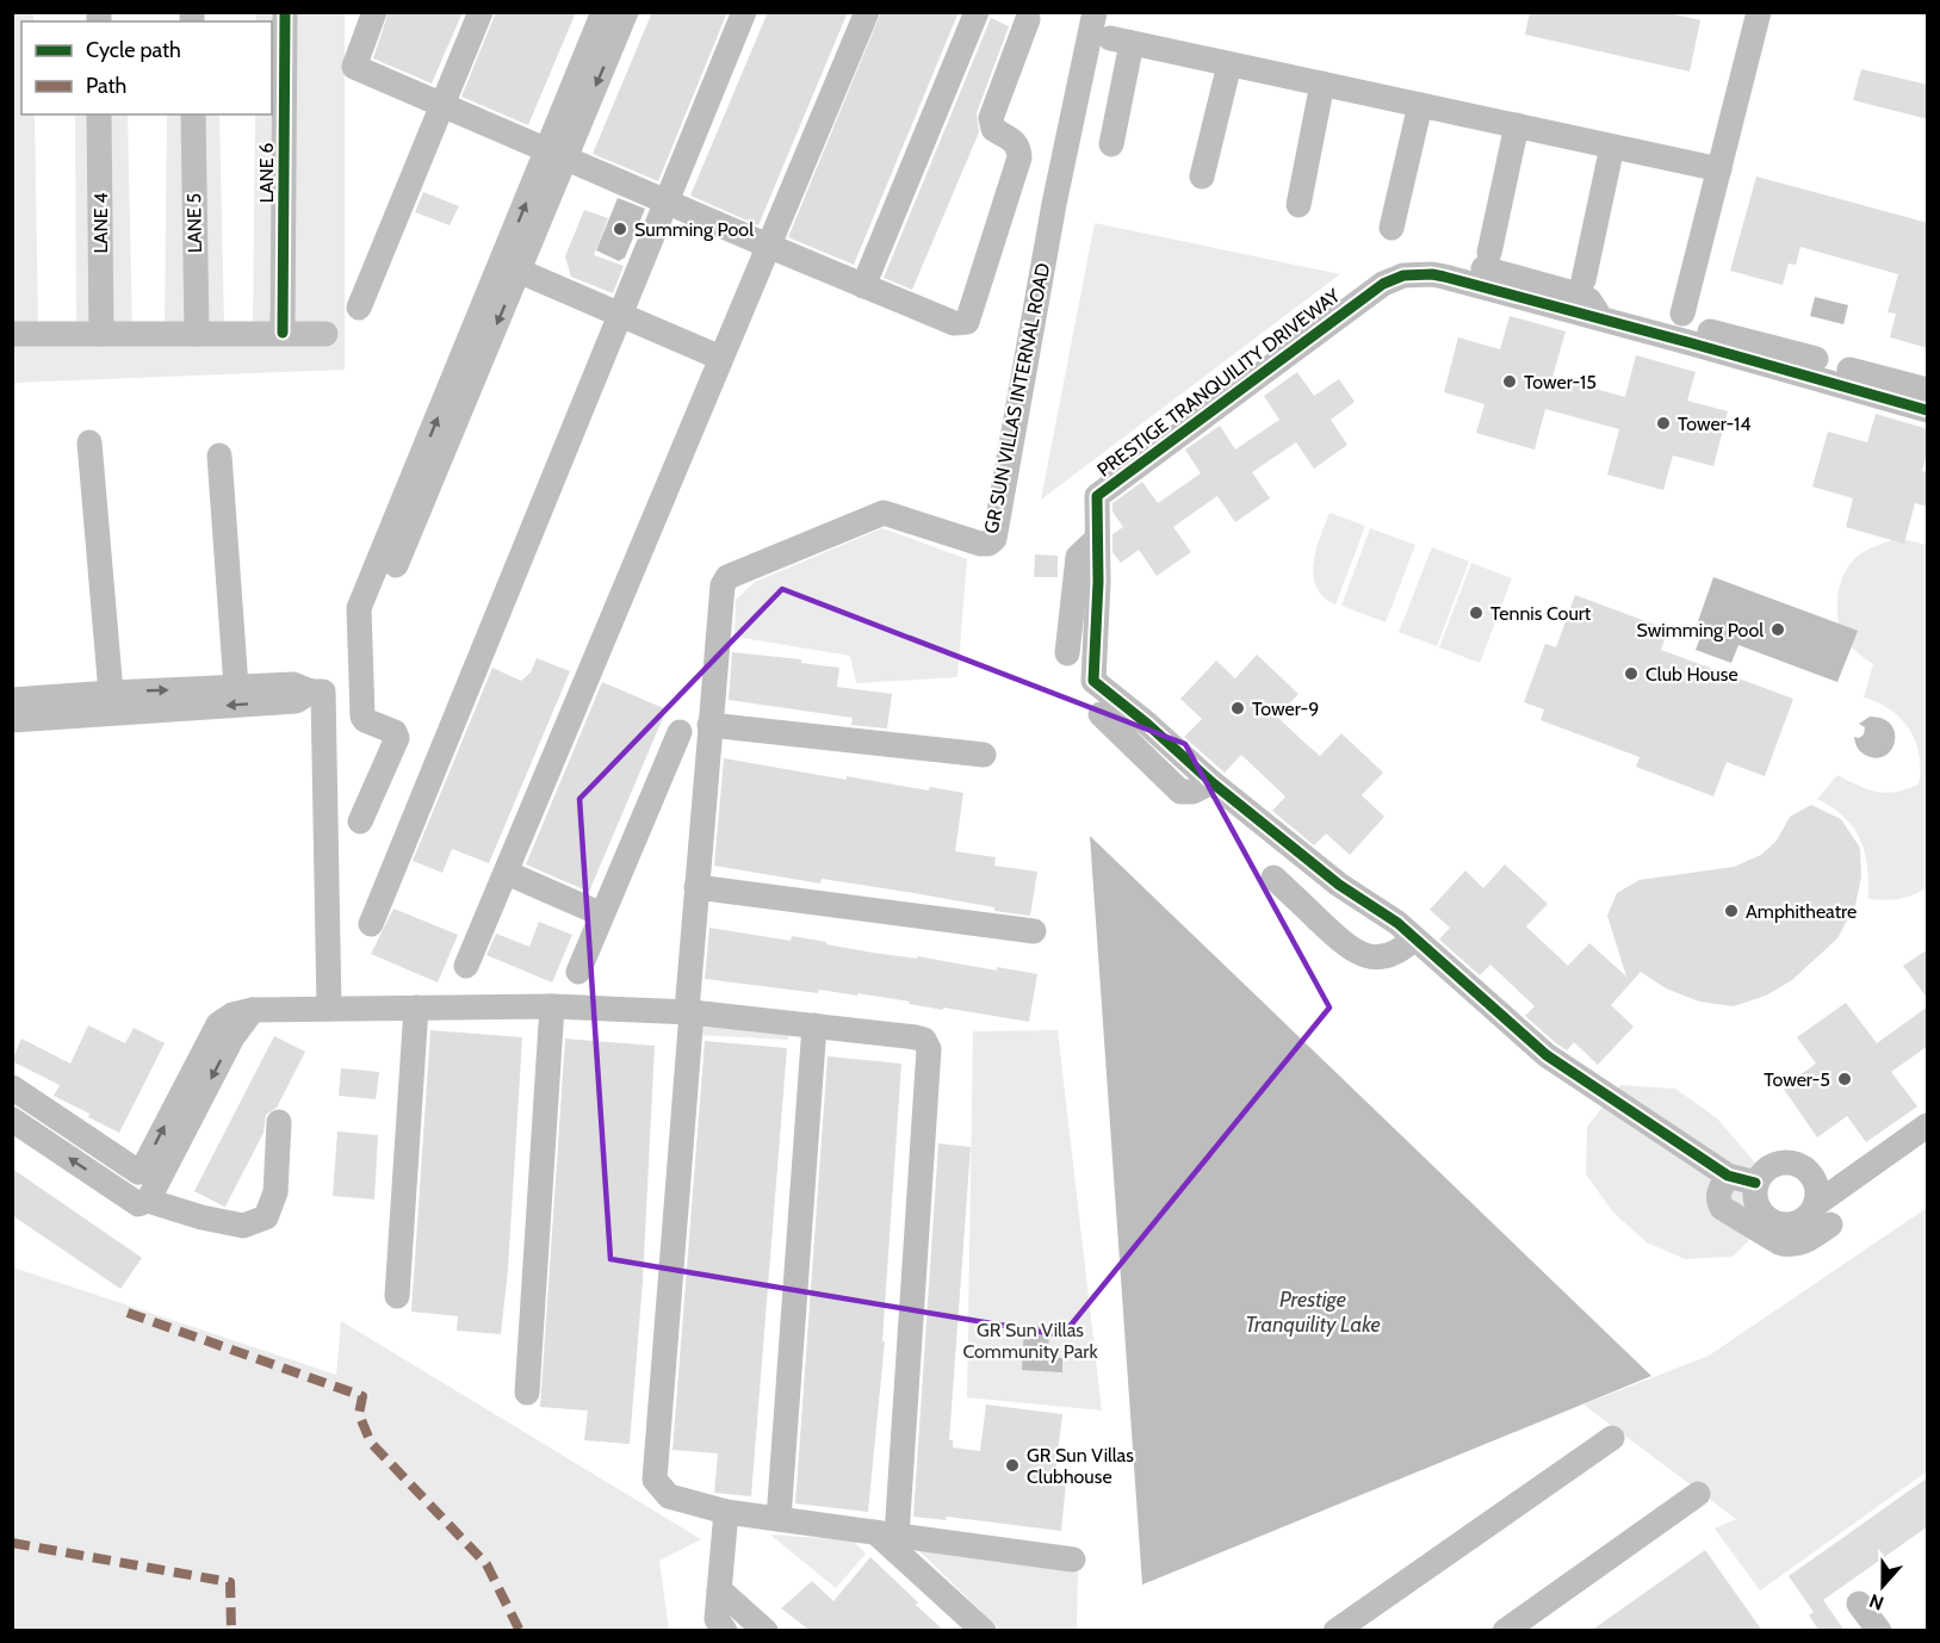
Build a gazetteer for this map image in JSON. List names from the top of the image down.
{
  "streets": {
    "street": [
      "LANE 6",
      "LANE 4",
      "LANE 5",
      "PRESTIGE TRANQUILITY DRIVEWAY",
      "GR SUN VILLAS INTERNAL ROAD"
    ]
  },
  "water": ["Prestige Tranquility Lake"],
  "parks": ["GR Sun Villas Community Park"],
  "places": [
    "Summing Pool",
    "Tower-15",
    "Tower-14",
    "Tennis Court",
    "Swimming Pool",
    "Club House",
    "Tower-9",
    "Amphitheatre",
    "Tower-5",
    "GR Sun Villas Clubhouse"
  ],
  "legend": ["Cycle path", "Path"],
  "north": "bottom"
}
